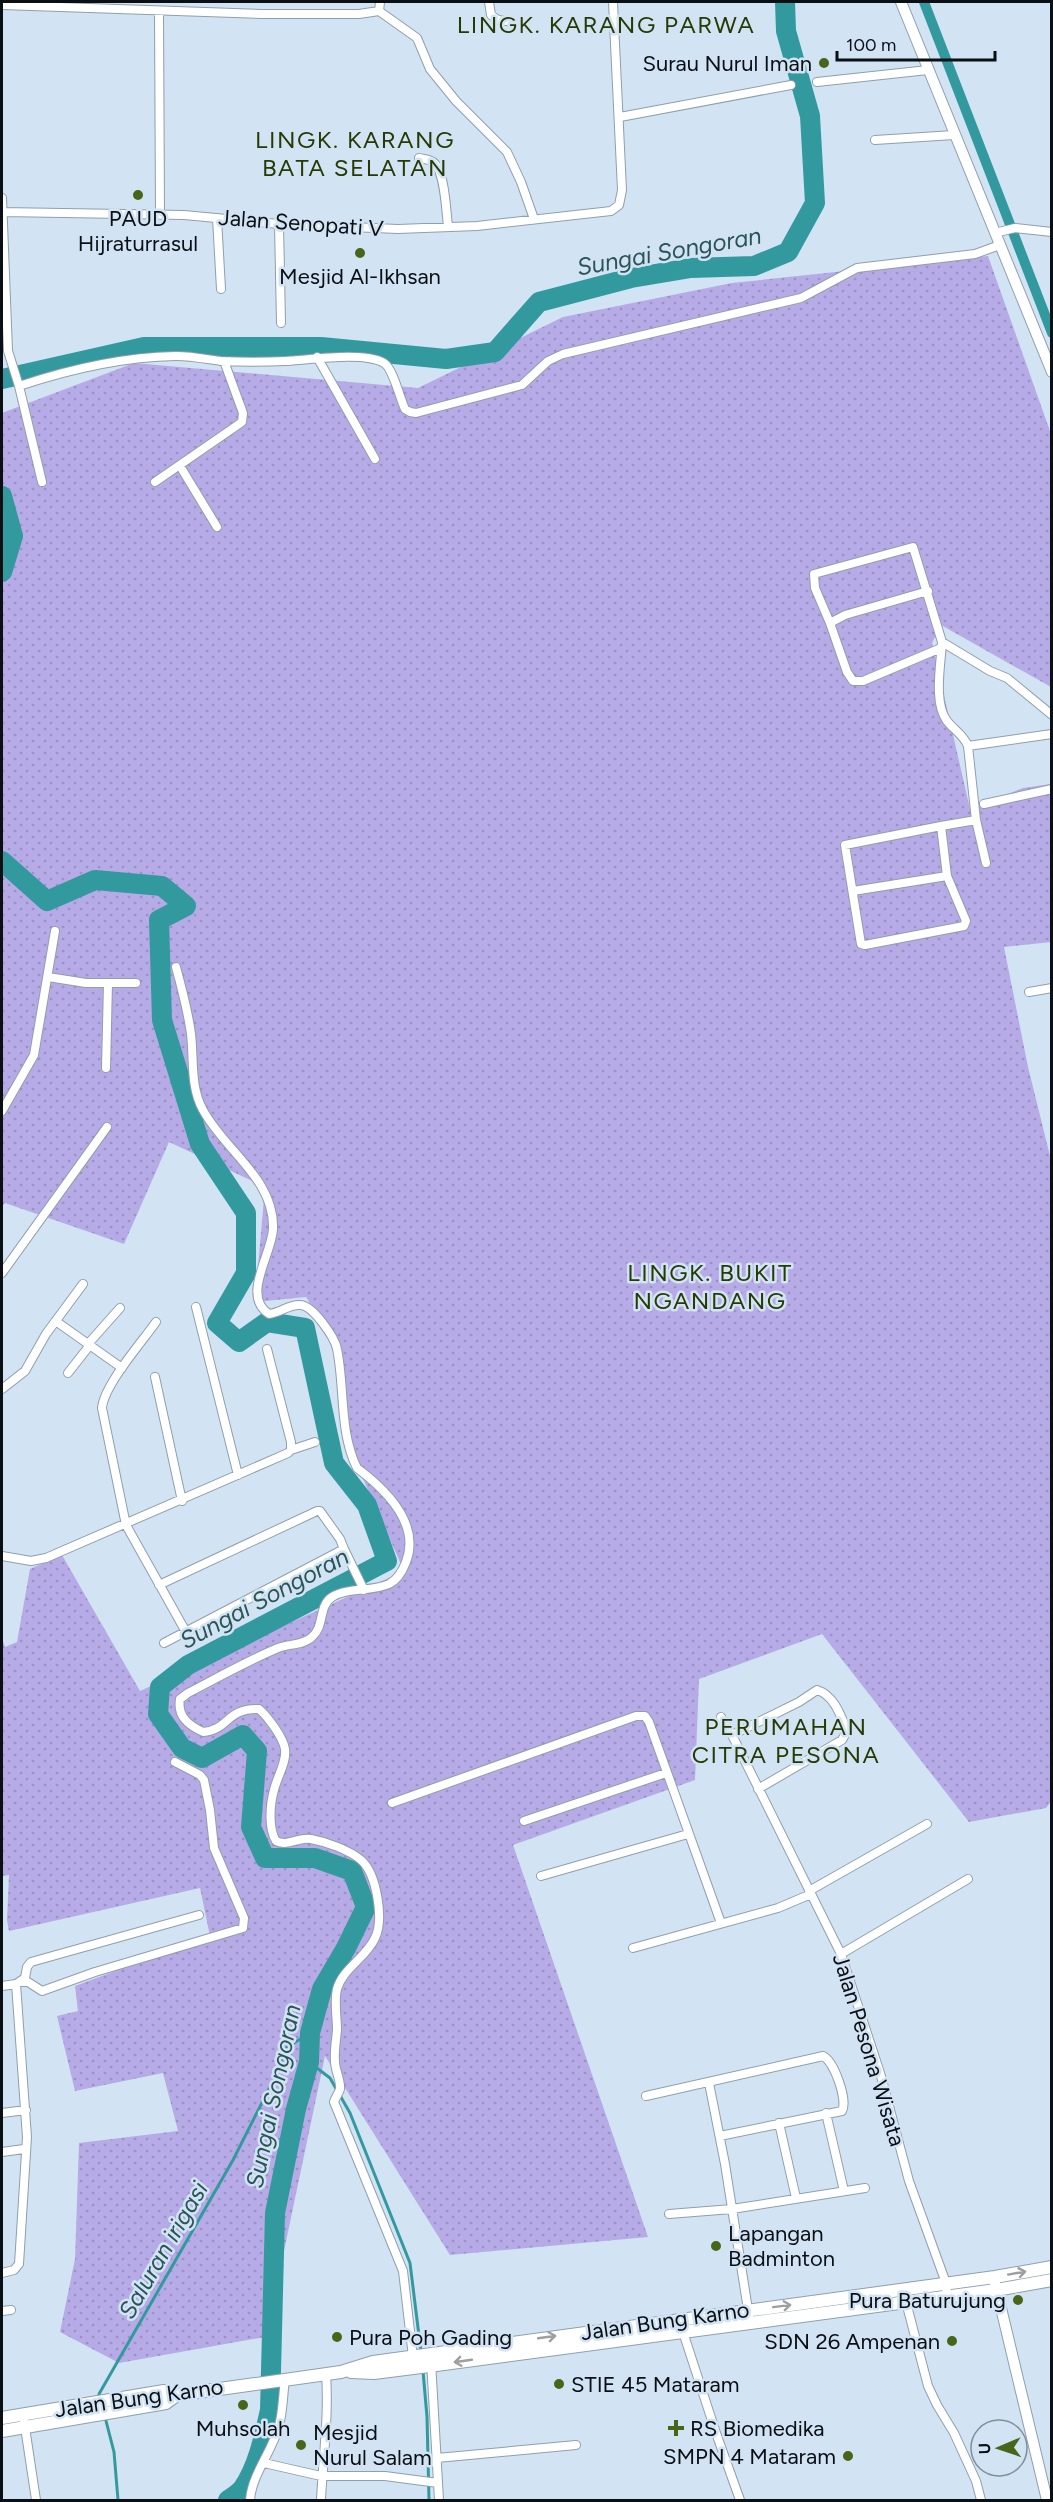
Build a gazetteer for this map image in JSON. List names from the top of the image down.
{
  "streets": {
    "main road": ["Jalan Bung Karno"],
    "street": ["Jalan Senopati V", "Jalan Pesona Wisata"]
  },
  "crossings": [
    ["Jalan Pesona Wisata", "Jalan Bung Karno"]
  ],
  "districts": [
    "LINGK. KARANG PARWA",
    "LINGK. KARANG BATA SELATAN",
    "LINGK. BUKIT NGANDANG",
    "PERUMAHAN CITRA PESONA"
  ],
  "water": ["Sungai Songoran", "Saluran irigasi"],
  "places": {
    "other": [
      "Surau Nurul Iman",
      "PAUD Hijraturrasul",
      "Mesjid Al-Ikhsan",
      "Lapangan Badminton",
      "Pura Baturujung",
      "Pura Poh Gading",
      "SDN 26 Ampenan",
      "STIE 45 Mataram",
      "Muhsolah",
      "Mesjid Nurul Salam",
      "SMPN 4 Mataram"
    ],
    "health": ["RS Biomedika"]
  },
  "scale_bar": "100 m",
  "north": "left"
}
